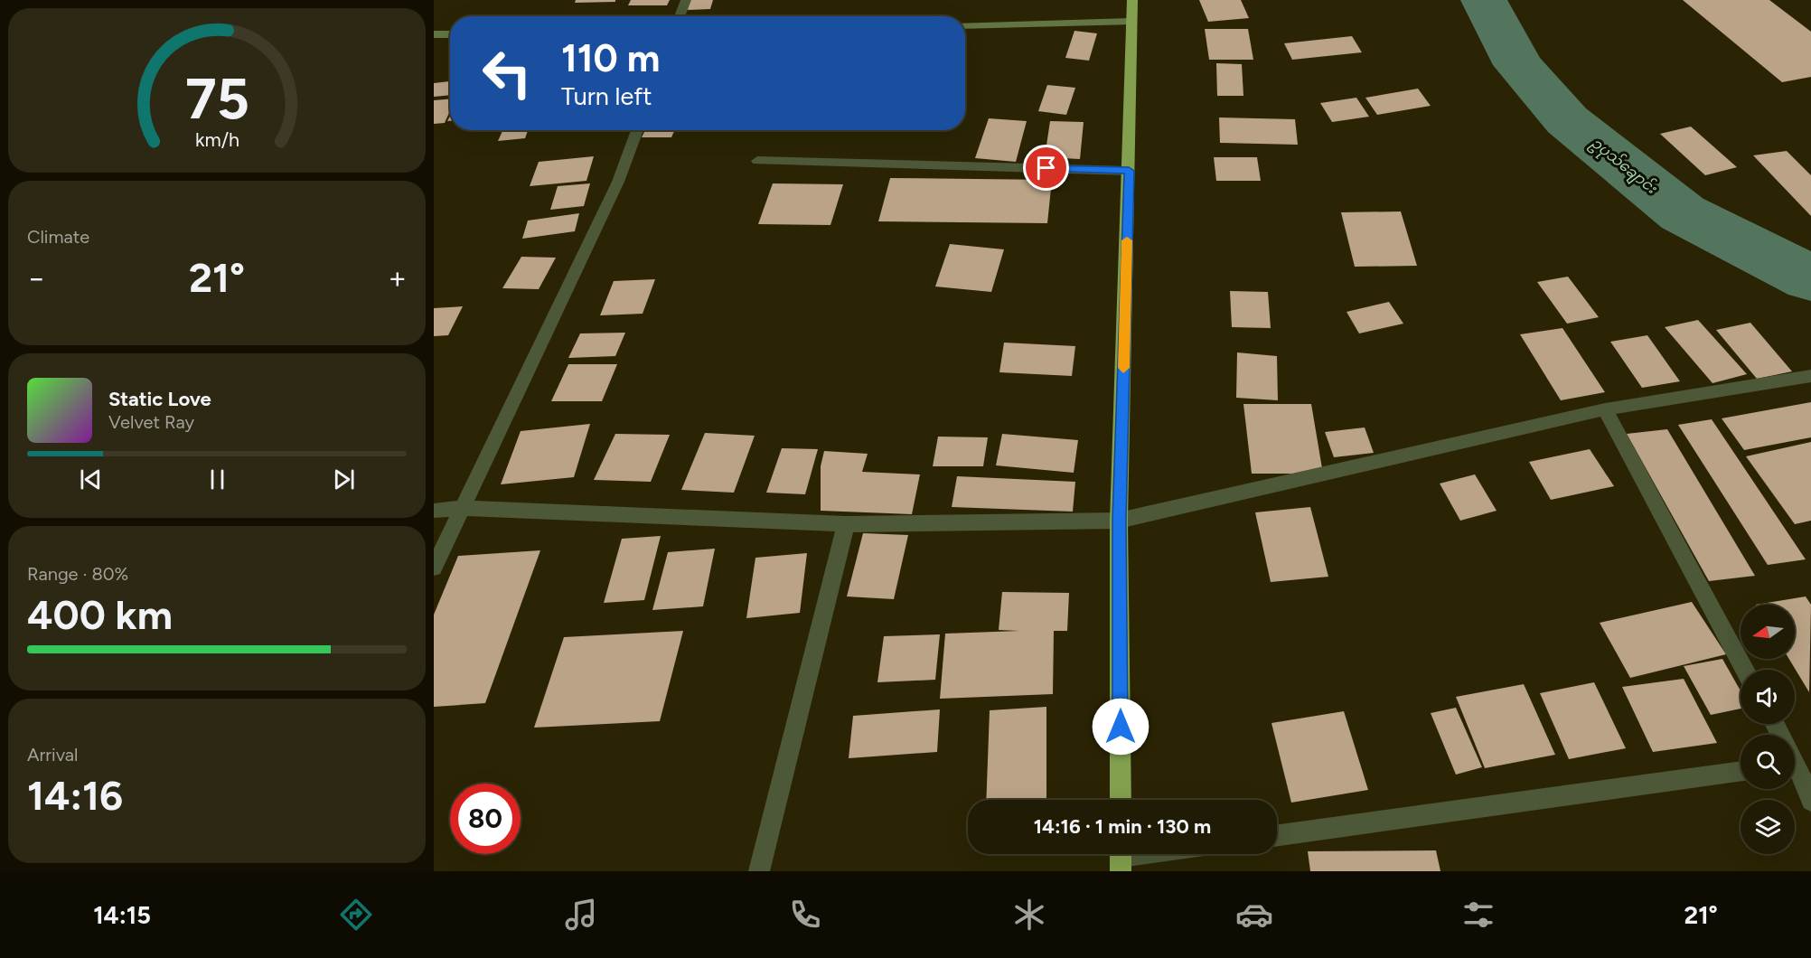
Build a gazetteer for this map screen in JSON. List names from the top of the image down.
{
  "water": ["ဥပုသ်ချောင်း"],
  "north": "left",
  "page": {
    "turn": ["110 m", "Turn left"],
    "tile": [
      "Climate",
      ["Range · 80%", "400 km"],
      ["Arrival", "14:16"]
    ],
    "heat": ["−", "21°", "+"],
    "song": ["Static Love", "Velvet Ray"],
    "limit": "80",
    "trip": "14:16 · 1 min · 130 m",
    "tabs": ["14:15", "21°"],
    "gauge": ["75", "km/h"]
  }
}
